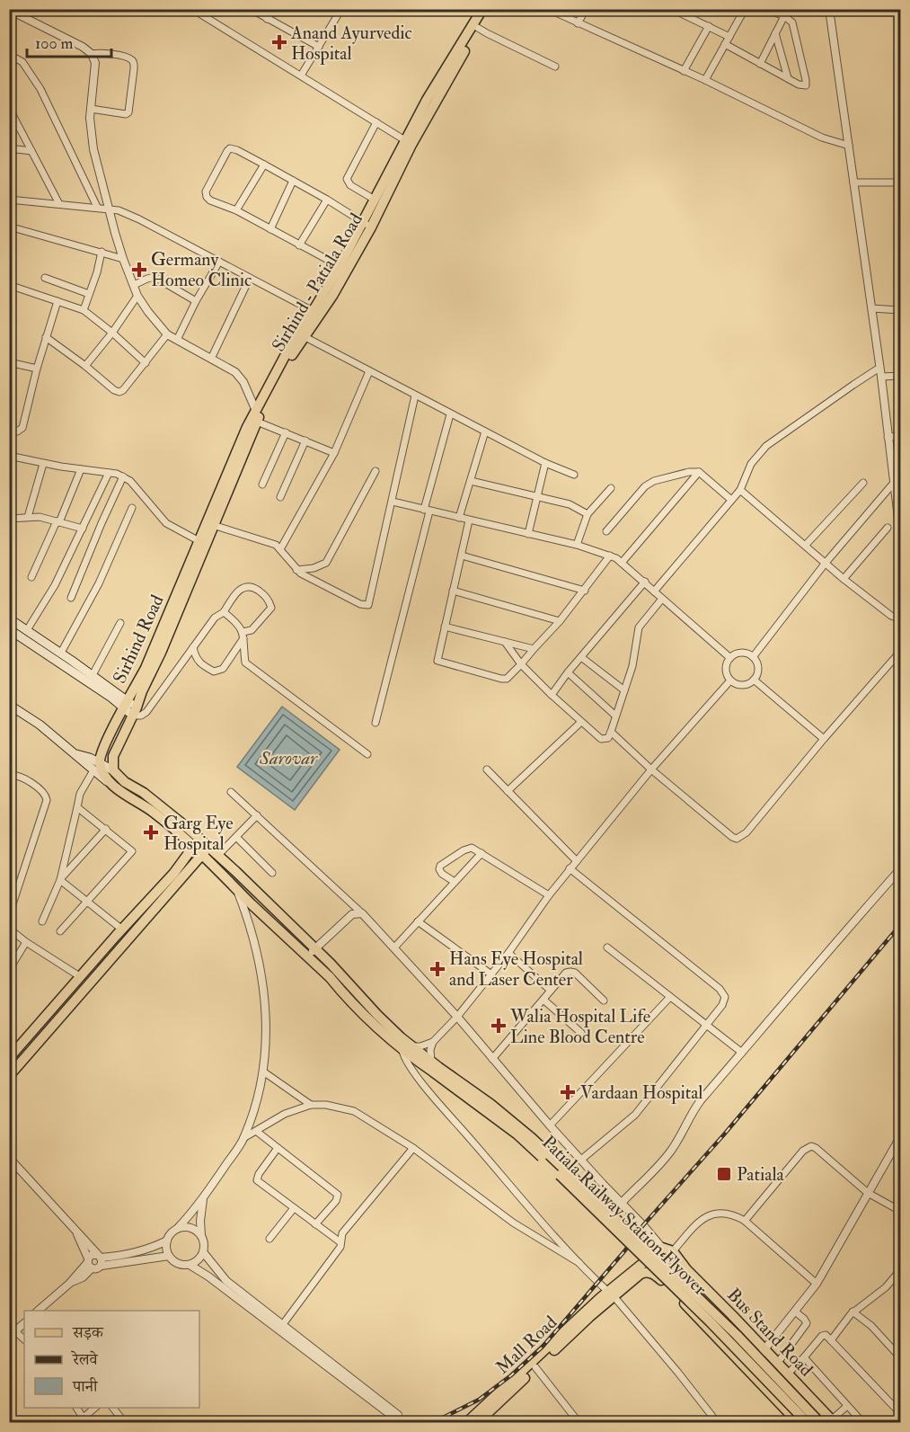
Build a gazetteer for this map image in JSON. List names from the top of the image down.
{
  "streets": {
    "main road": [
      "Sirhind - Patiala Road",
      "Sirhind Road",
      "Patiala Railway Station Flyover",
      "Bus Stand Road",
      "Mall Road"
    ]
  },
  "water": ["Sarovar"],
  "places": {
    "health": [
      "Anand Ayurvedic Hospital",
      "Germany Homeo Clinic",
      "Garg Eye Hospital",
      "Hans Eye Hospital and Laser Center",
      "Walia Hospital Life Line Blood Centre",
      "Vardaan Hospital"
    ],
    "transit": ["Patiala"]
  },
  "legend": ["सड़क", "रेलवे", "पानी"],
  "scale_bar": "100 m"
}
